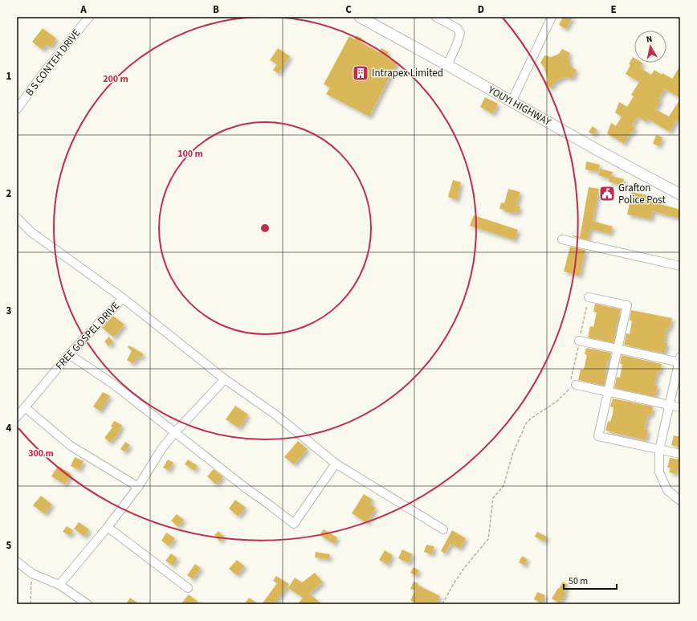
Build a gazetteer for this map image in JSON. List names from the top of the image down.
{
  "streets": {
    "main road": ["YOUYI HIGHWAY"],
    "street": ["B S CONTEH DRIVE", "FREE GOSPEL DRIVE"]
  },
  "places": {
    "building": ["Intrapex Limited"],
    "public building": ["Grafton Police Post"]
  },
  "scale_bar": "50 m",
  "north": "top",
  "grid": {
    "columns": [
      "A",
      "B",
      "C",
      "D",
      "E"
    ],
    "rows": [
      "1",
      "2",
      "3",
      "4",
      "5"
    ]
  },
  "rings": ["200 m", "100 m", "300 m"]
}
